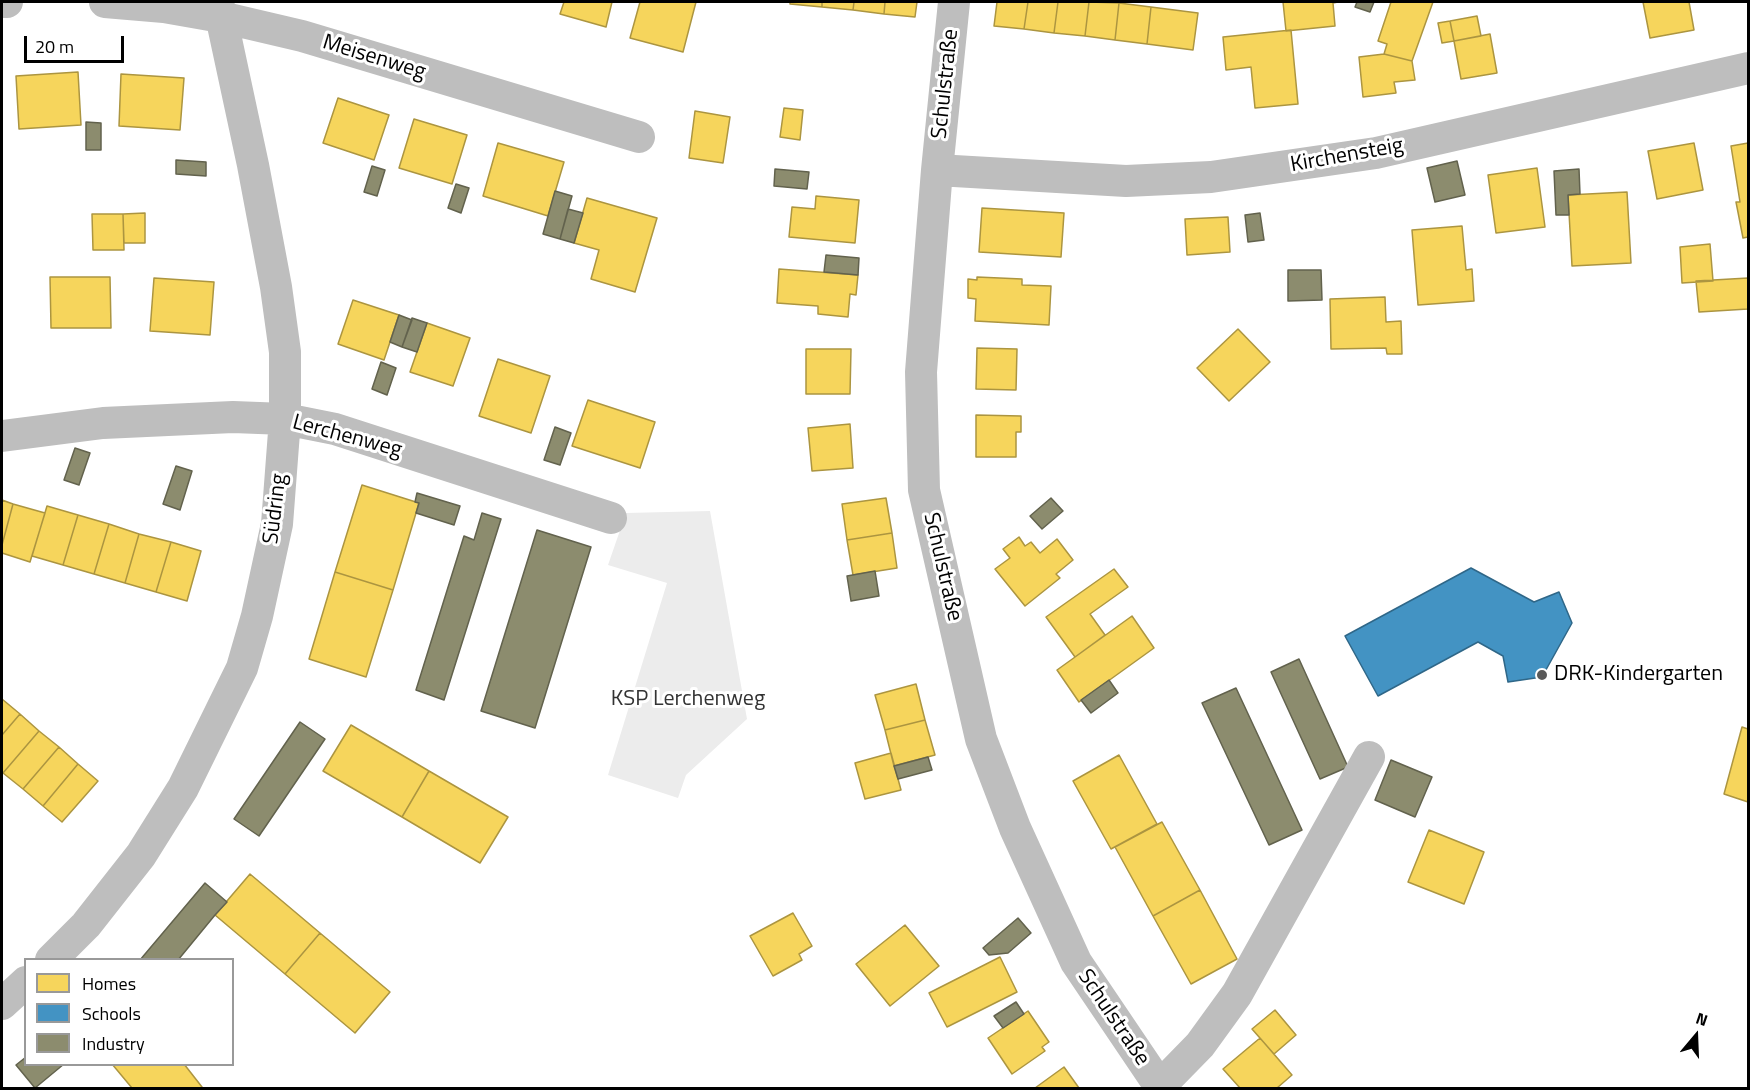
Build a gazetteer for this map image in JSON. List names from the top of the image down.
{
  "streets": {
    "street": [
      "Meisenweg",
      "Schulstraße",
      "Kirchensteig",
      "Lerchenweg",
      "Südring"
    ]
  },
  "crossings": [
    ["Meisenweg", "Südring"],
    ["Schulstraße", "Kirchensteig"],
    ["Lerchenweg", "Südring"]
  ],
  "parks": ["KSP Lerchenweg"],
  "places": ["DRK-Kindergarten"],
  "legend": ["Homes", "Schools", "Industry"],
  "scale_bar": "20 m",
  "north": "top"
}
